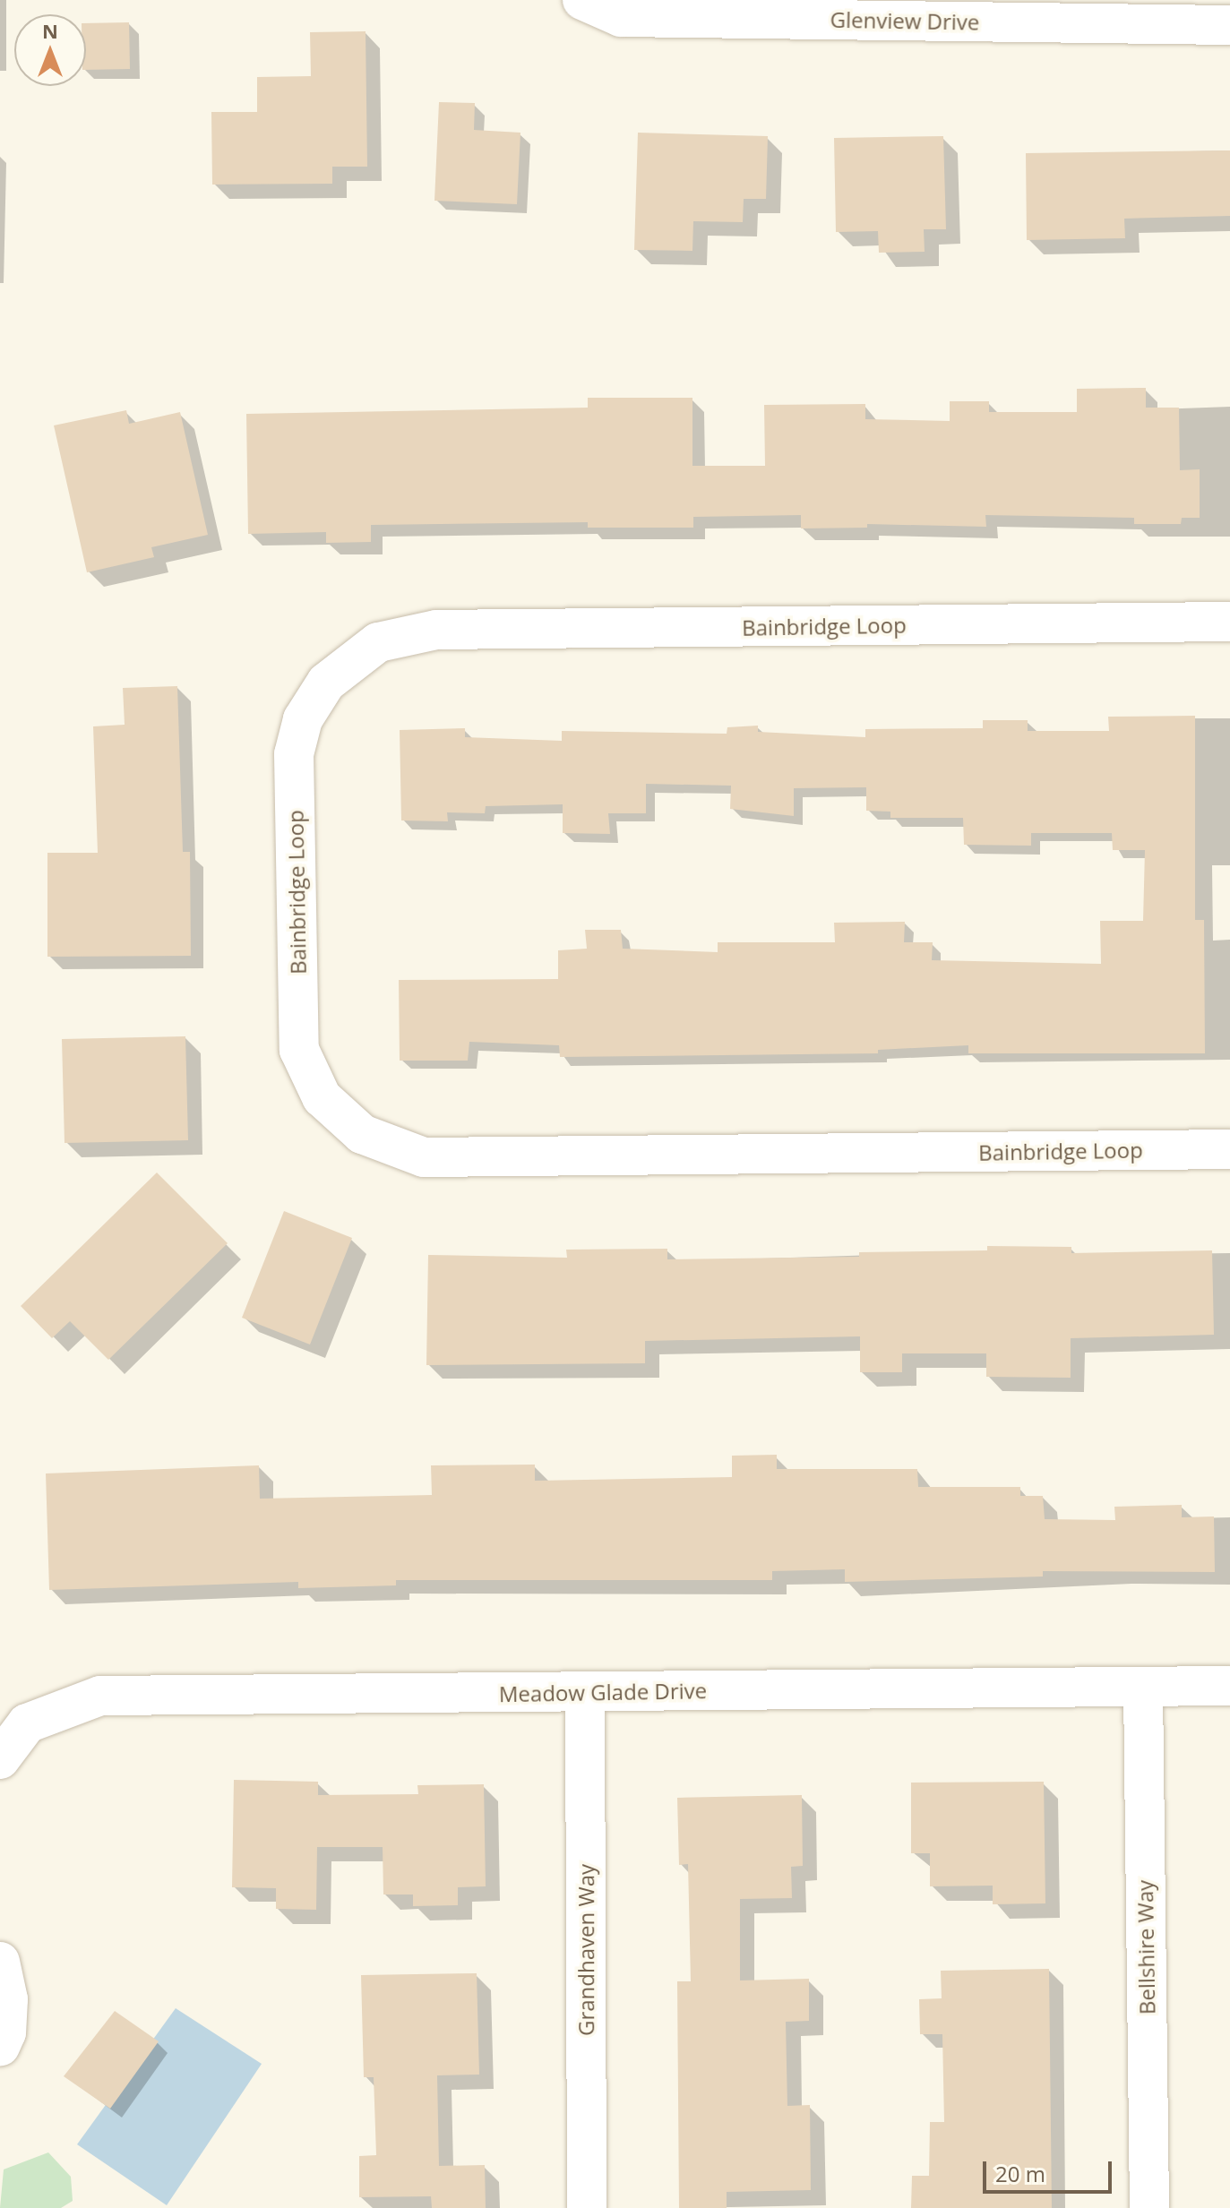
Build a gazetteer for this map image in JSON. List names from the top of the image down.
{
  "streets": {
    "street": [
      "Glenview Drive",
      "Bainbridge Loop",
      "Meadow Glade Drive",
      "Bellshire Way",
      "Grandhaven Way"
    ]
  },
  "crossings": [
    ["Meadow Glade Drive", "Bellshire Way"],
    ["Meadow Glade Drive", "Grandhaven Way"]
  ],
  "scale_bar": "20 m",
  "north": "top"
}
